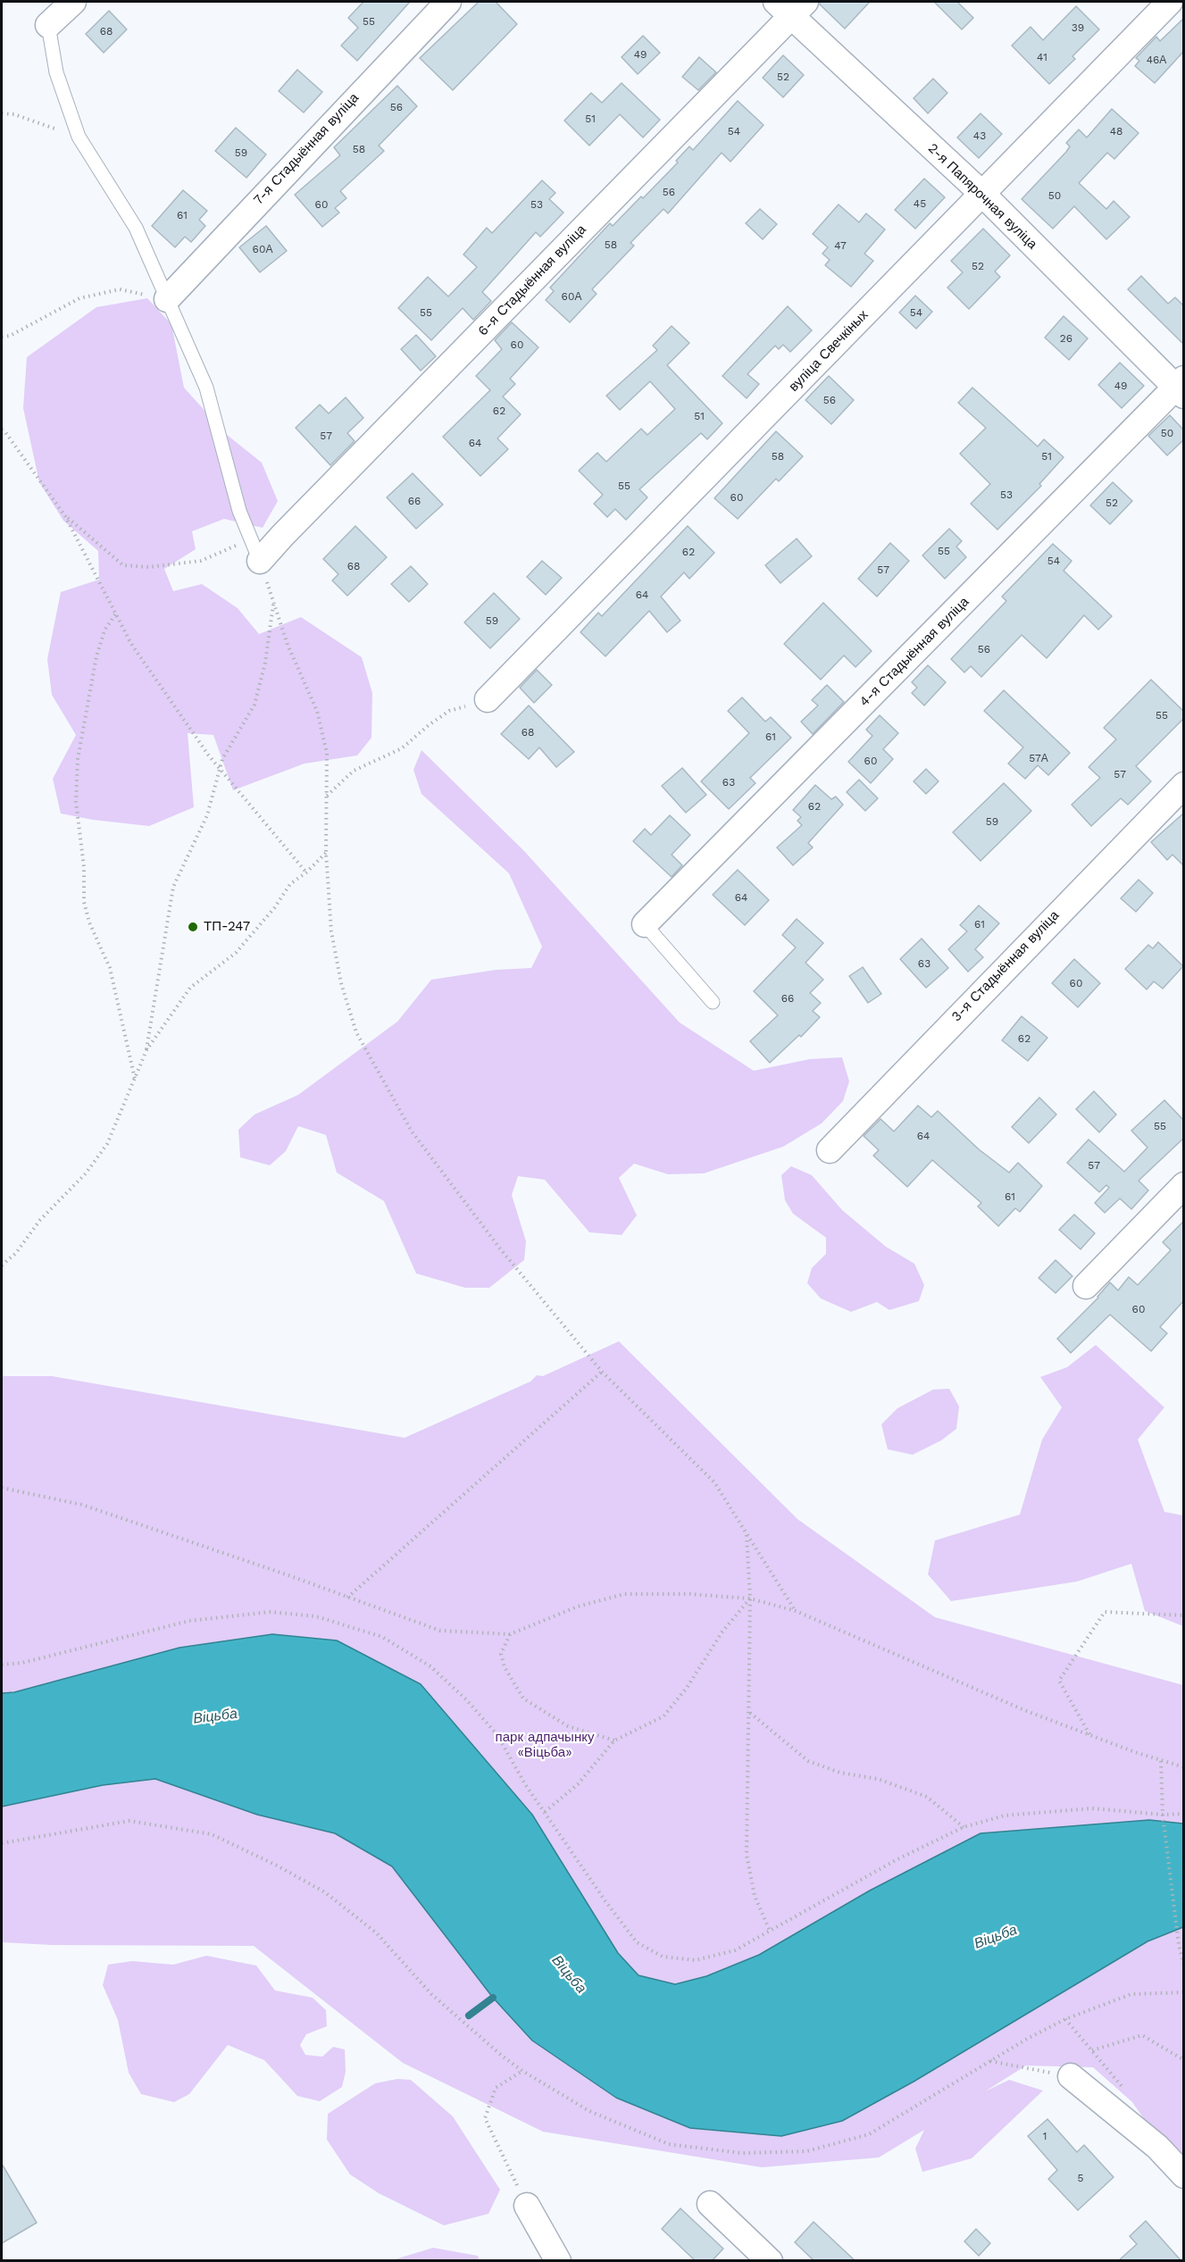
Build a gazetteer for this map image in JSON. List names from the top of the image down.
{
  "streets": {
    "street": [
      "7-я Стадыённая вуліца",
      "2-я Папярочная вуліца",
      "6-я Стадыённая вуліца",
      "вуліца Свечкіных",
      "4-я Стадыённая вуліца",
      "3-я Стадыённая вуліца"
    ]
  },
  "crossings": [
    ["2-я Папярочная вуліца", "6-я Стадыённая вуліца"],
    ["2-я Папярочная вуліца", "вуліца Свечкіных"],
    ["2-я Папярочная вуліца", "4-я Стадыённая вуліца"]
  ],
  "water": ["Віцьба"],
  "parks": ["парк адпачынку «Віцьба»"],
  "places": ["ТП-247"],
  "house_numbers": [
    "55",
    "39",
    "68",
    "49",
    "41",
    "46А",
    "52",
    "56",
    "51",
    "54",
    "48",
    "43",
    "58",
    "59",
    "56",
    "50",
    "45",
    "60",
    "53",
    "61",
    "58",
    "47",
    "60А",
    "52",
    "60А",
    "55",
    "54",
    "26",
    "60",
    "49",
    "56",
    "62",
    "51",
    "50",
    "57",
    "64",
    "58",
    "51",
    "55",
    "53",
    "60",
    "66",
    "52",
    "55",
    "62",
    "54",
    "68",
    "57",
    "64",
    "59",
    "56",
    "55",
    "68",
    "61",
    "57А",
    "60",
    "57",
    "63",
    "62",
    "59",
    "64",
    "61",
    "63",
    "60",
    "66",
    "62",
    "55",
    "64",
    "57",
    "61",
    "60",
    "1",
    "5"
  ]
}
